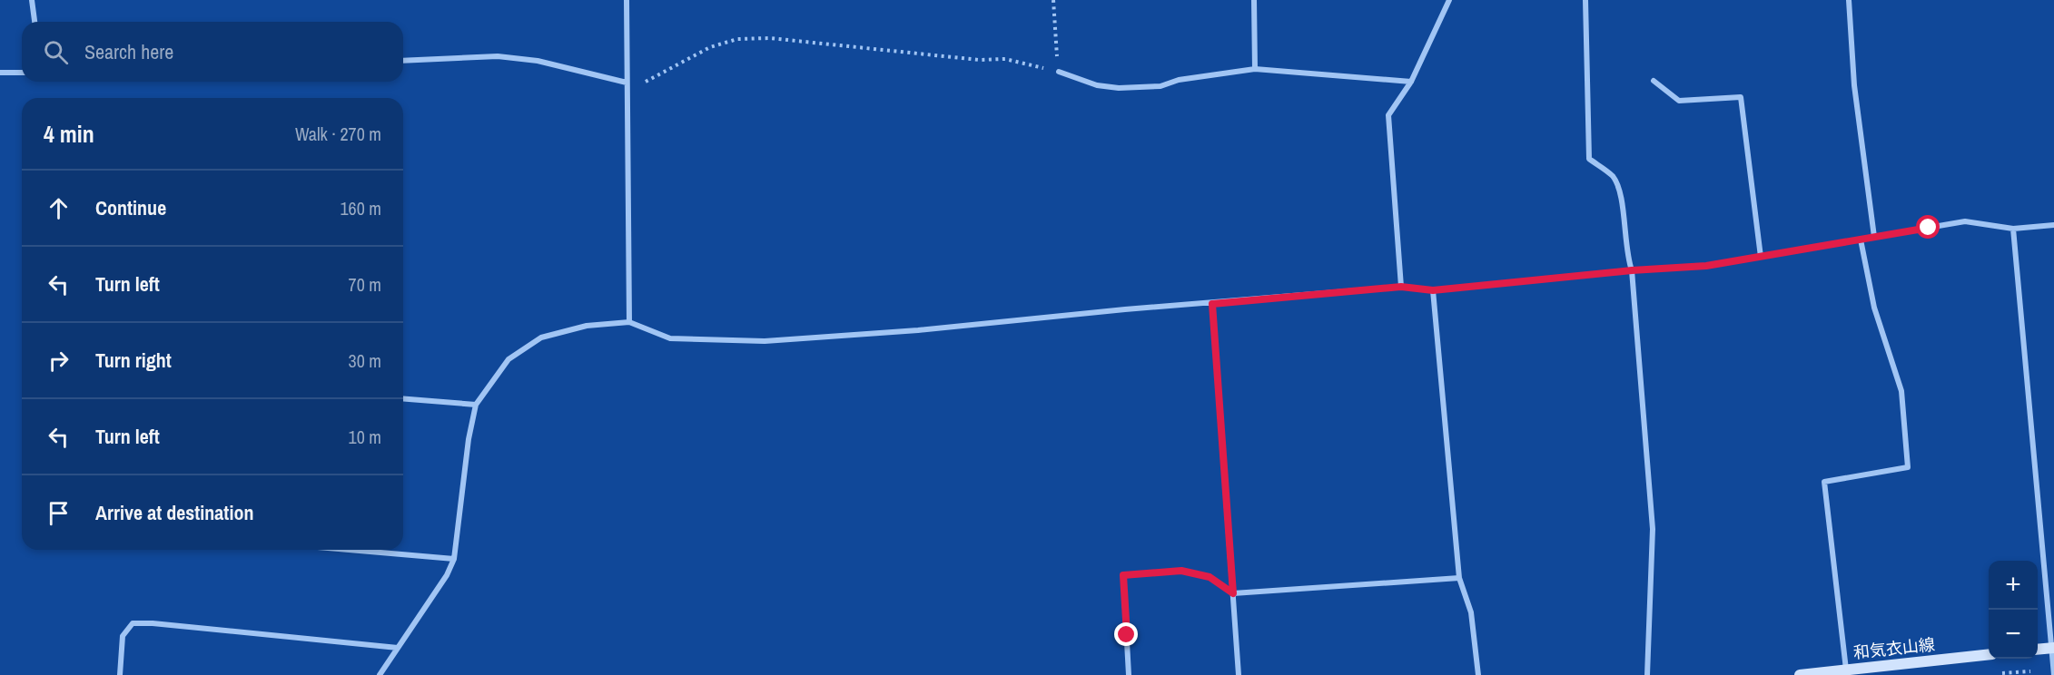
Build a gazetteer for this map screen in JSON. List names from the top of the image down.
{
  "streets": {
    "main road": ["和気衣山線"]
  },
  "page": {
    "search": "Search here",
    "heading": ["4 min", "Walk · 270 m"],
    "list": [
      ["Continue", "160 m"],
      ["Turn left", "70 m"],
      ["Turn right", "30 m"],
      ["Turn left", "10 m"],
      "Arrive at destination"
    ],
    "map_buttons": ["+", "−"]
  }
}
